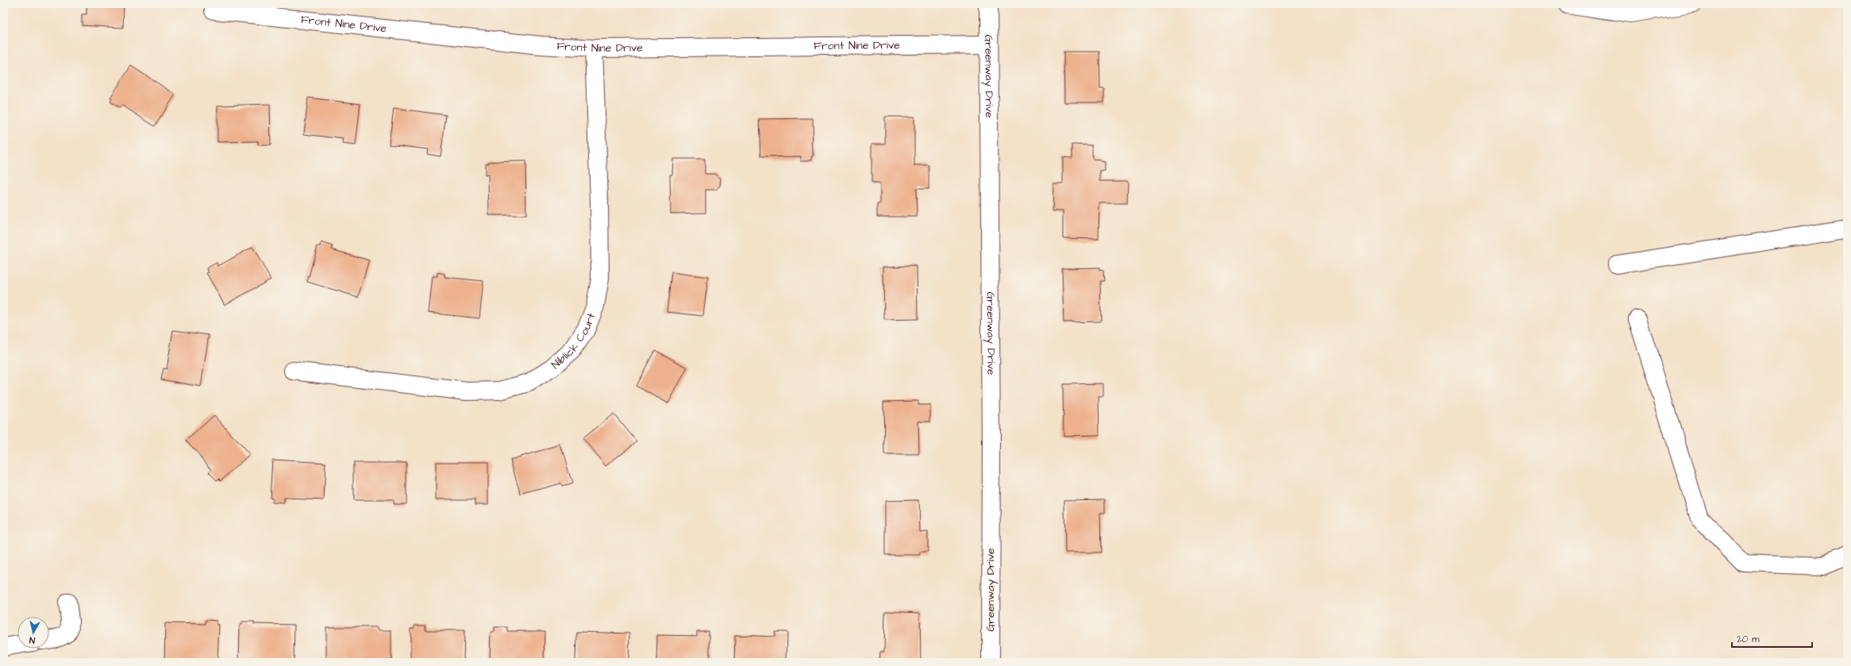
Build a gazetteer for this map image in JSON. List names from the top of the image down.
{
  "streets": {
    "street": ["Front Nine Drive", "Greenway Drive", "Niblick Court"]
  },
  "crossings": [
    ["Front Nine Drive", "Greenway Drive"],
    ["Front Nine Drive", "Niblick Court"]
  ],
  "scale_bar": "20 m",
  "north": "bottom"
}
